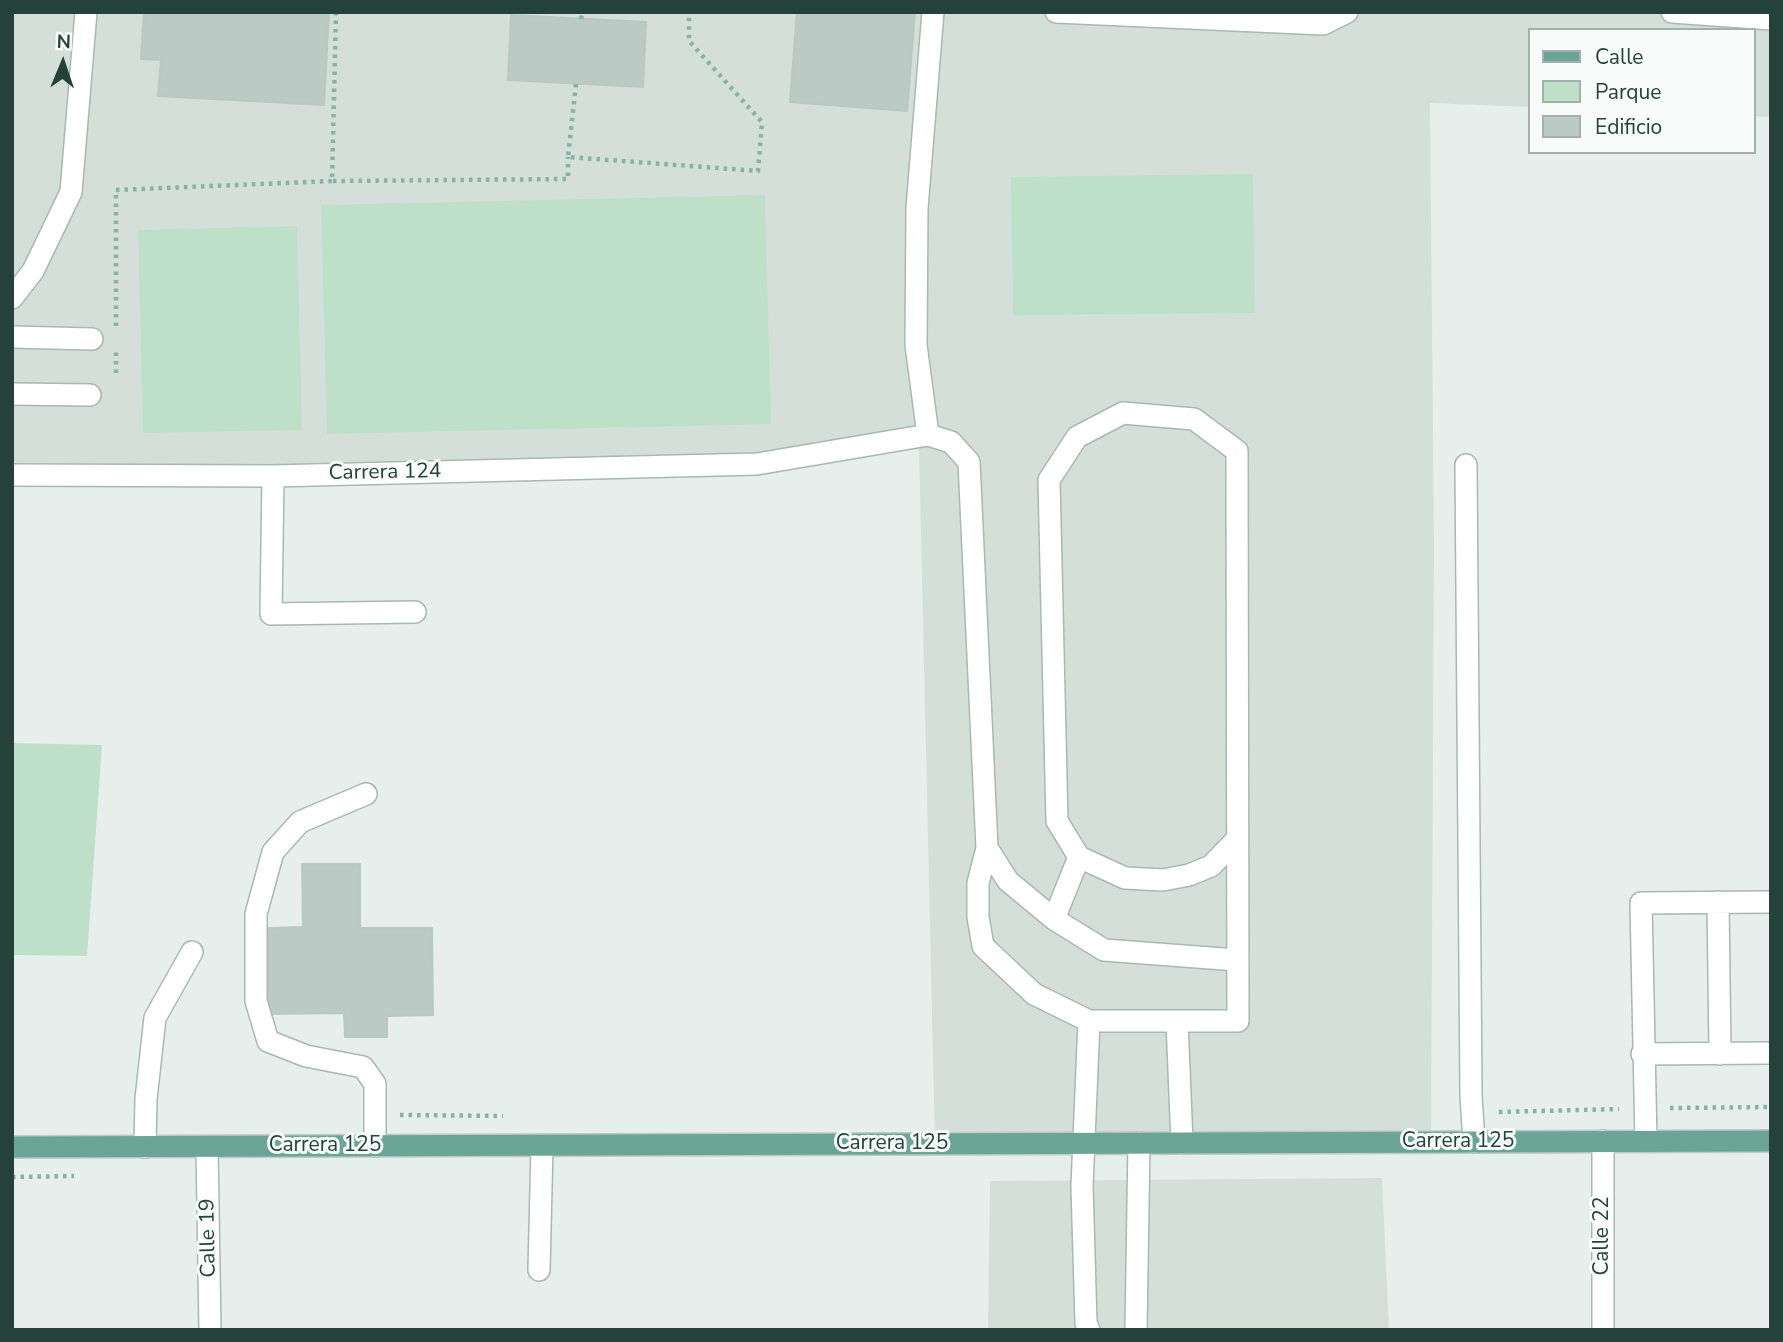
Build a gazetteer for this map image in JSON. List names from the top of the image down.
{
  "streets": {
    "main road": ["Carrera 125"],
    "street": ["Carrera 124", "Calle 22", "Calle 19"]
  },
  "crossings": [
    ["Carrera 125", "Calle 22"],
    ["Carrera 125", "Calle 19"]
  ],
  "legend": ["Calle", "Parque", "Edificio"],
  "north": "top"
}
